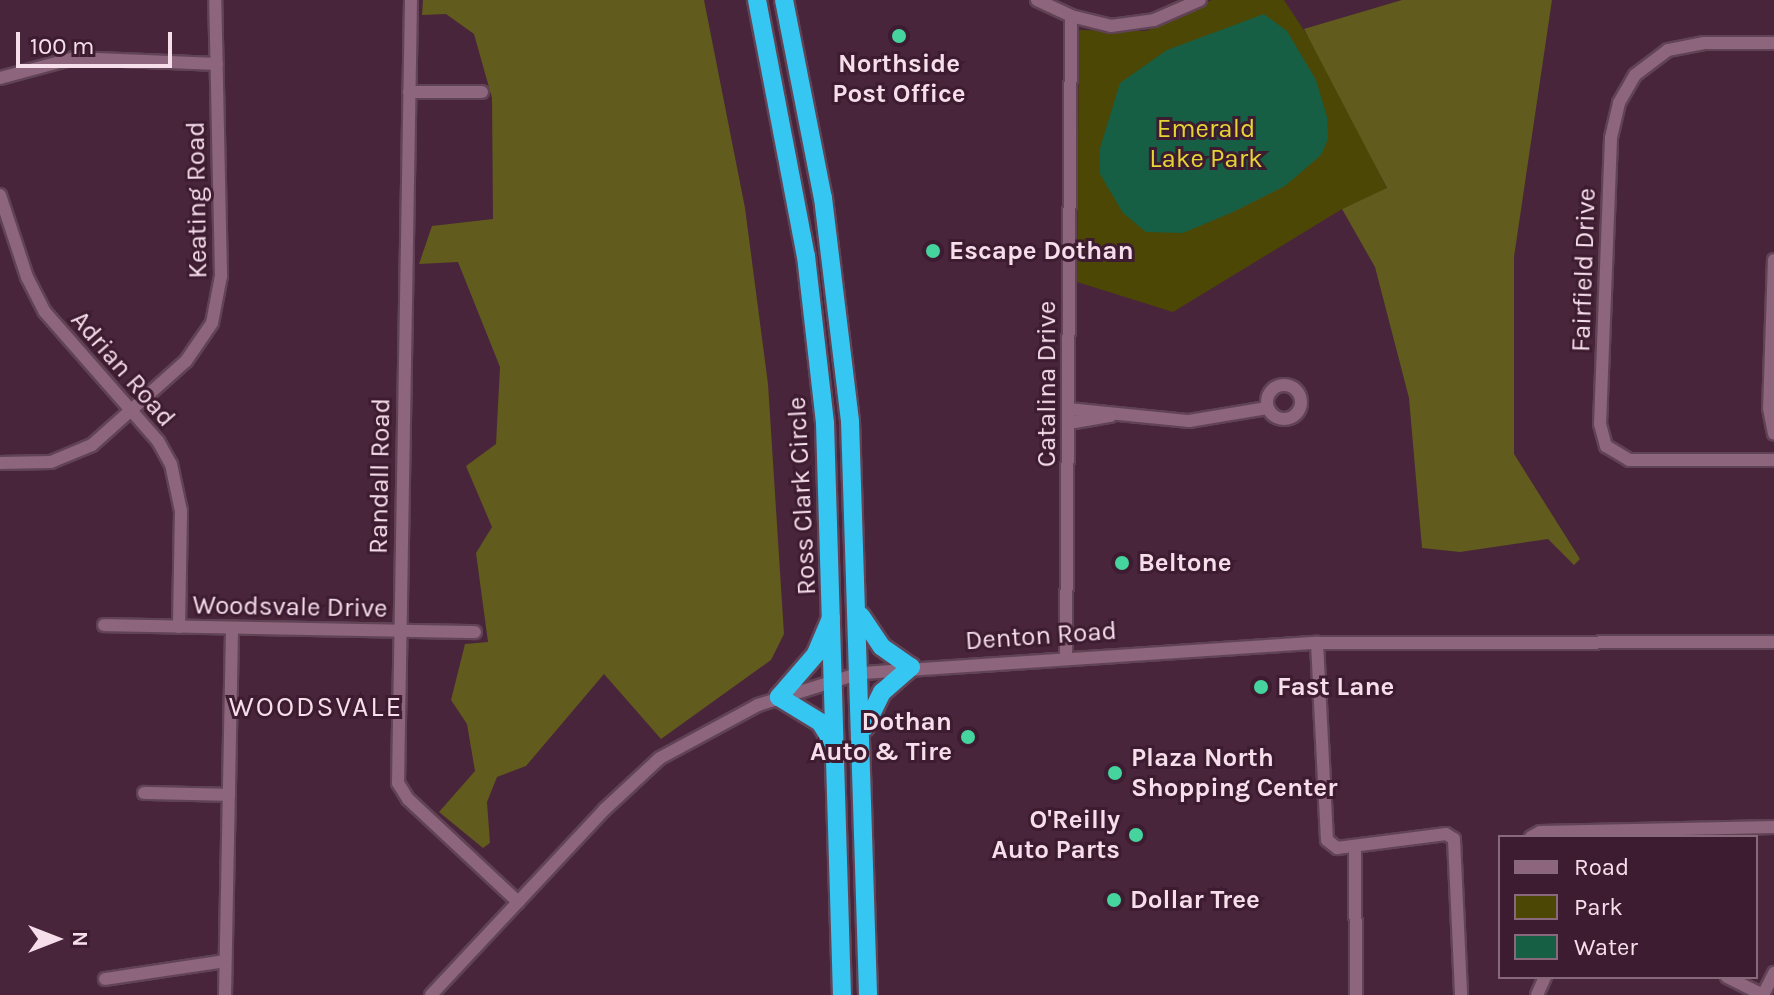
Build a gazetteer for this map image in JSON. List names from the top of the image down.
{
  "streets": {
    "highway": ["Ross Clark Circle"],
    "street": [
      "Keating Road",
      "Fairfield Drive",
      "Adrian Road",
      "Catalina Drive",
      "Randall Road",
      "Woodsvale Drive",
      "Denton Road"
    ]
  },
  "crossings": [
    ["Keating Road", "Adrian Road"],
    ["Adrian Road", "Woodsvale Drive"],
    ["Catalina Drive", "Denton Road"],
    ["Randall Road", "Woodsvale Drive"],
    ["Randall Road", "Denton Road"],
    ["Ross Clark Circle", "Denton Road"]
  ],
  "districts": ["WOODSVALE"],
  "parks": ["Emerald Lake Park"],
  "places": [
    "Northside Post Office",
    "Escape Dothan",
    "Beltone",
    "Fast Lane",
    "Dothan Auto & Tire",
    "Plaza North Shopping Center",
    "O'Reilly Auto Parts",
    "Dollar Tree"
  ],
  "legend": ["Road", "Park", "Water"],
  "scale_bar": "100 m",
  "north": "right"
}
